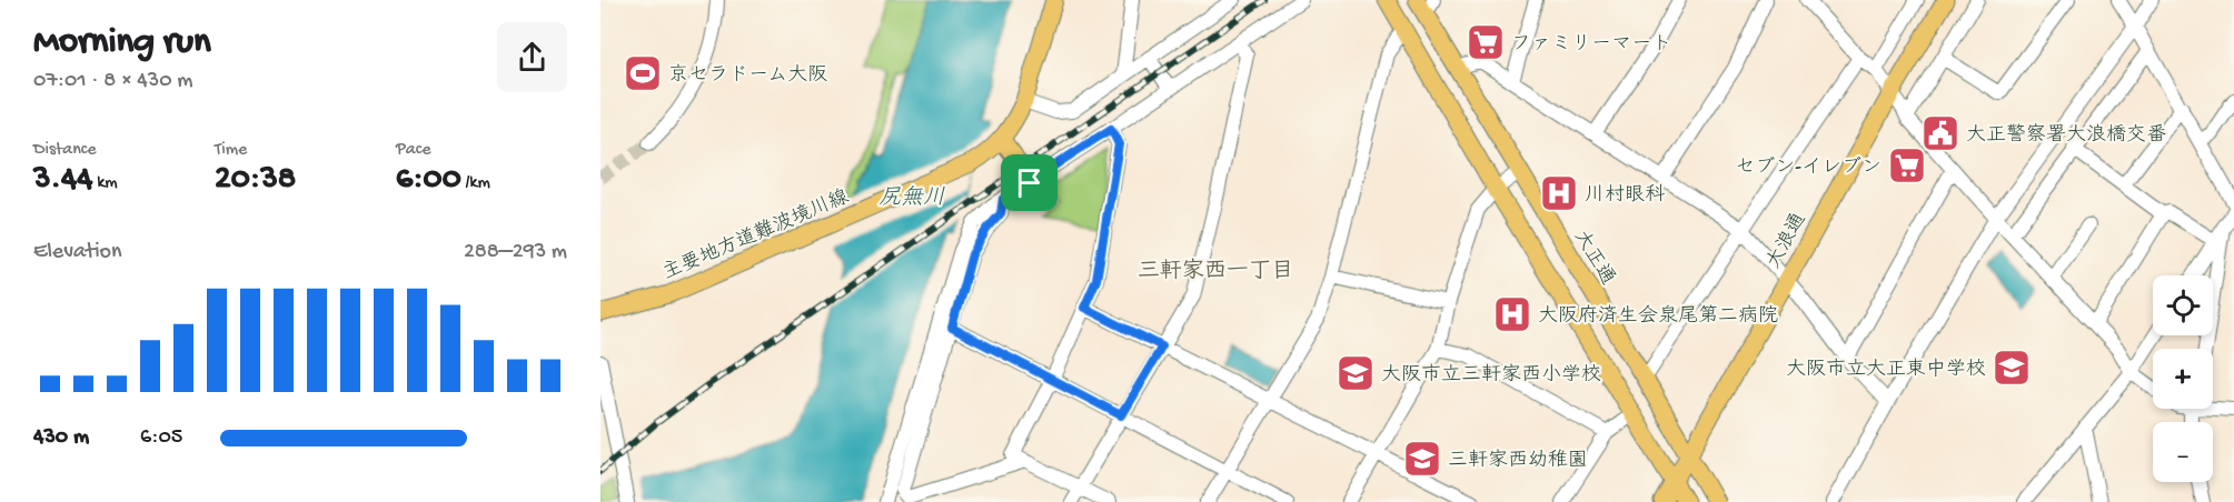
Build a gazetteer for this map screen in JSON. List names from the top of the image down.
{
  "streets": {
    "main road": ["主要地方道難波境川線", "大浪通", "大正通"]
  },
  "crossings": [
    ["大浪通", "大正通"]
  ],
  "districts": ["三軒家西一丁目"],
  "water": ["尻無川"],
  "places": {
    "supermarket": ["ファミリーマート", "セブン-イレブン"],
    "sports": ["京セラドーム大阪"],
    "public building": ["大正警察署大浪橋交番"],
    "hospital": ["川村眼科", "大阪府済生会泉尾第二病院"],
    "school or university": ["大阪市立大正東中学校", "大阪市立三軒家西小学校", "三軒家西幼稚園"]
  },
  "page": {
    "heading": ["Morning run", "07:01 · 8 × 430 m"],
    "stats": [
      ["Distance", "3.44 km"],
      ["Time", "20:38"],
      ["Pace", "6:00 /km"]
    ],
    "chart": ["Elevation", "288–293 m"],
    "map_buttons": ["+", "−"],
    "list": [
      {
        "name": "430 m",
        "note": "6:05"
      }
    ]
  }
}
